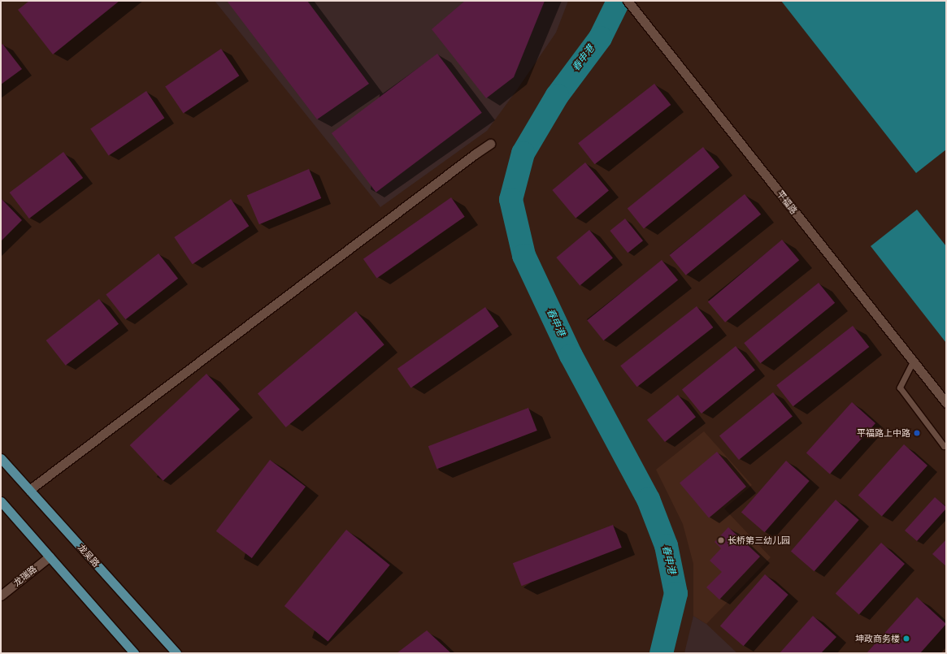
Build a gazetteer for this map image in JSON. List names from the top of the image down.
{
  "streets": {
    "main road": ["龙吴路"],
    "street": ["平福路", "龙瑞路"]
  },
  "water": ["春申港"],
  "places": ["平福路上中路", "长桥第三幼儿园", "坤政商务楼"]
}
